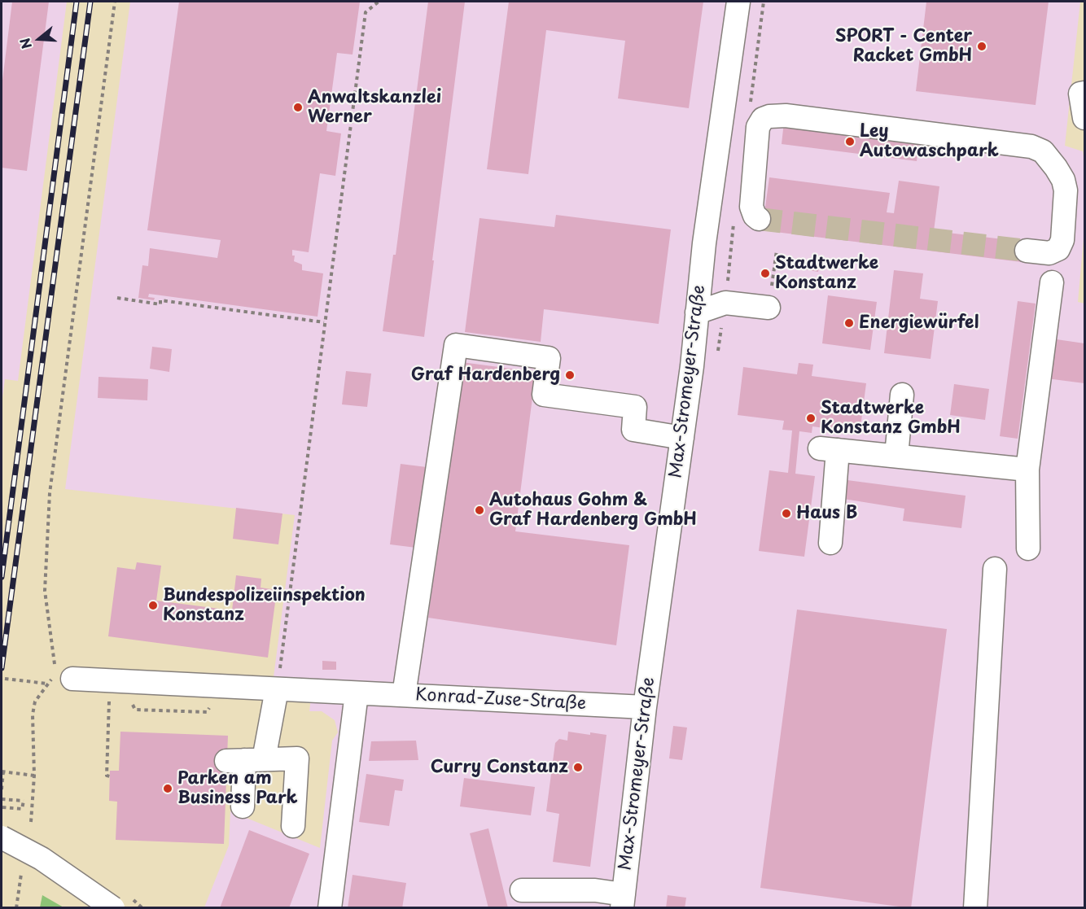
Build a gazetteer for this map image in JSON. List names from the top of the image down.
{
  "streets": {
    "street": ["Max-Stromeyer-Straße", "Konrad-Zuse-Straße"]
  },
  "crossings": [
    ["Max-Stromeyer-Straße", "Konrad-Zuse-Straße"]
  ],
  "places": [
    "SPORT - Center Racket GmbH",
    "Anwaltskanzlei Werner",
    "Ley Autowaschpark",
    "Stadtwerke Konstanz",
    "Energiewürfel",
    "Graf Hardenberg",
    "Stadtwerke Konstanz GmbH",
    "Autohaus Gohm & Graf Hardenberg GmbH",
    "Haus B",
    "Bundespolizeiinspektion Konstanz",
    "Curry Constanz",
    "Parken am Business Park"
  ],
  "north": "left"
}
